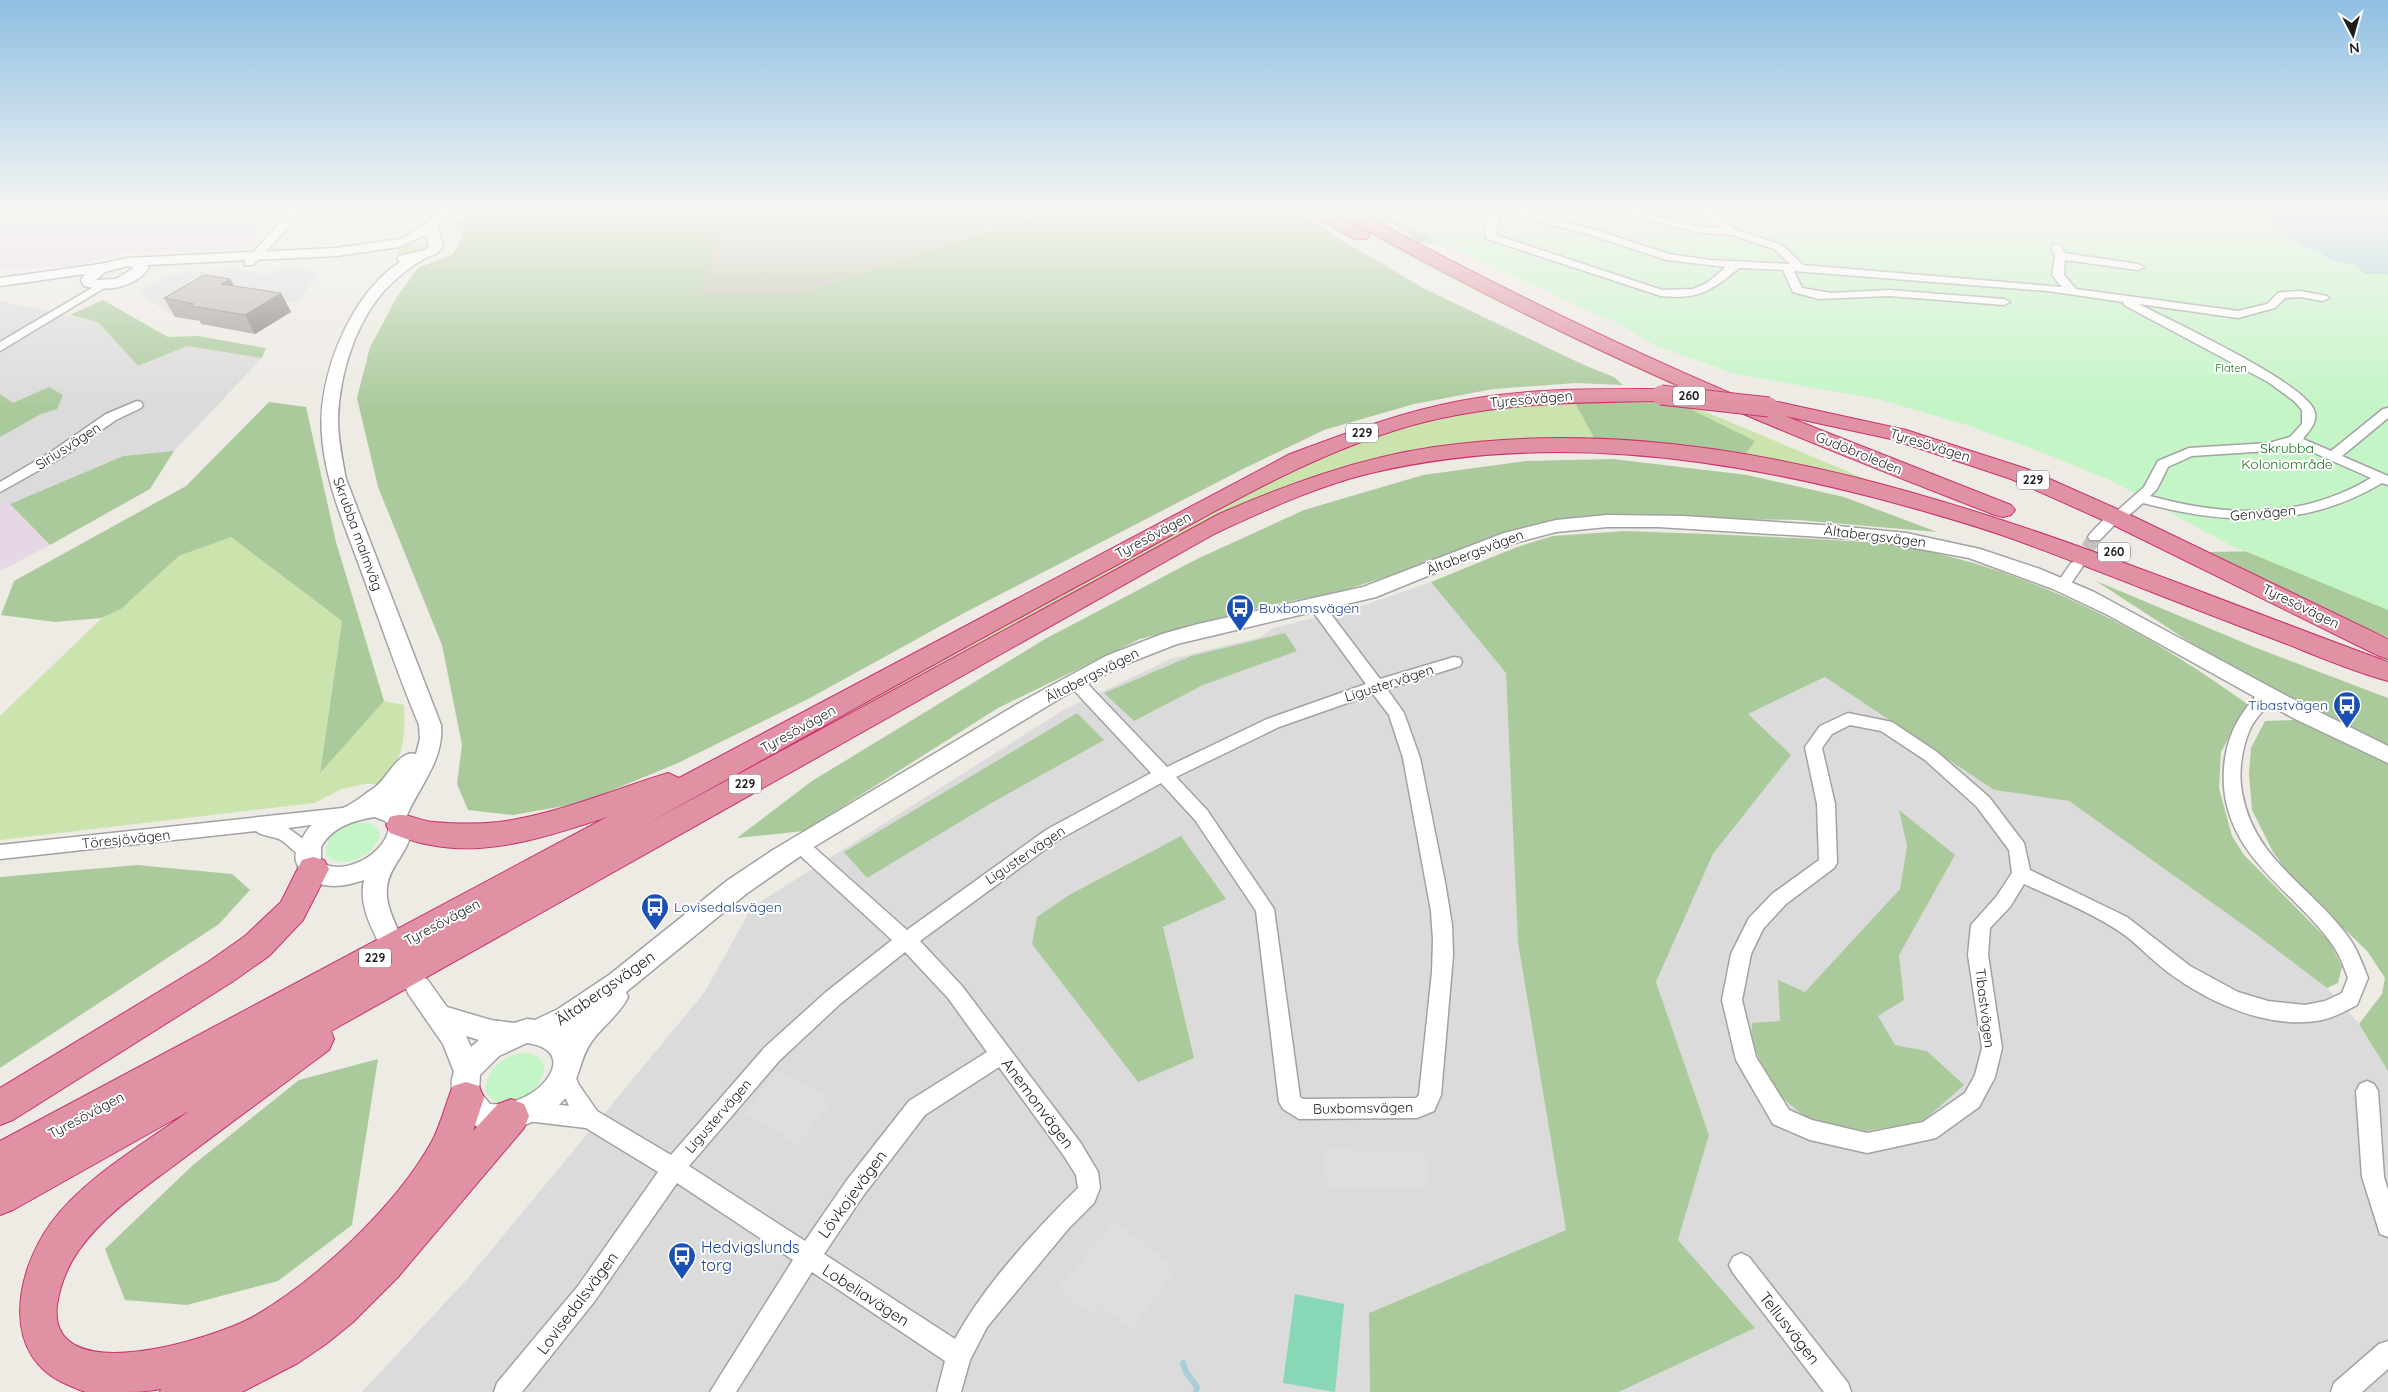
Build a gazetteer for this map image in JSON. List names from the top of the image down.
{
  "streets": {
    "highway": [
      "260",
      "Tyresövägen",
      "229",
      "Gudöbroleden"
    ],
    "street": [
      "Siriusvägen",
      "Genvägen",
      "Skrubba malmväg",
      "Ältabergsvägen",
      "Ligustervägen",
      "Töresjövägen",
      "Tibastvägen",
      "Anemonvägen",
      "Buxbomsvägen",
      "Lövkojevägen",
      "Lobeliavägen",
      "Lovisedalsvägen",
      "Tellusvägen"
    ]
  },
  "crossings": [
    ["Tyresövägen", "Gudöbroleden"],
    ["Skrubba malmväg", "Töresjövägen"],
    ["Ältabergsvägen", "Anemonvägen"],
    ["Ältabergsvägen", "Buxbomsvägen"],
    ["Ligustervägen", "Anemonvägen"],
    ["Ligustervägen", "Buxbomsvägen"],
    ["Ligustervägen", "Lobeliavägen"],
    ["Ligustervägen", "Lovisedalsvägen"],
    ["Anemonvägen", "Lövkojevägen"],
    ["Anemonvägen", "Lobeliavägen"],
    ["Lövkojevägen", "Lobeliavägen"],
    ["Lobeliavägen", "Lovisedalsvägen"]
  ],
  "parks": ["Flaten", "Skrubba Koloniområde"],
  "places": {
    "bus stop": [
      "Buxbomsvägen",
      "Tibastvägen",
      "Lovisedalsvägen",
      "Hedvigslunds torg"
    ]
  },
  "north": "bottom"
}
